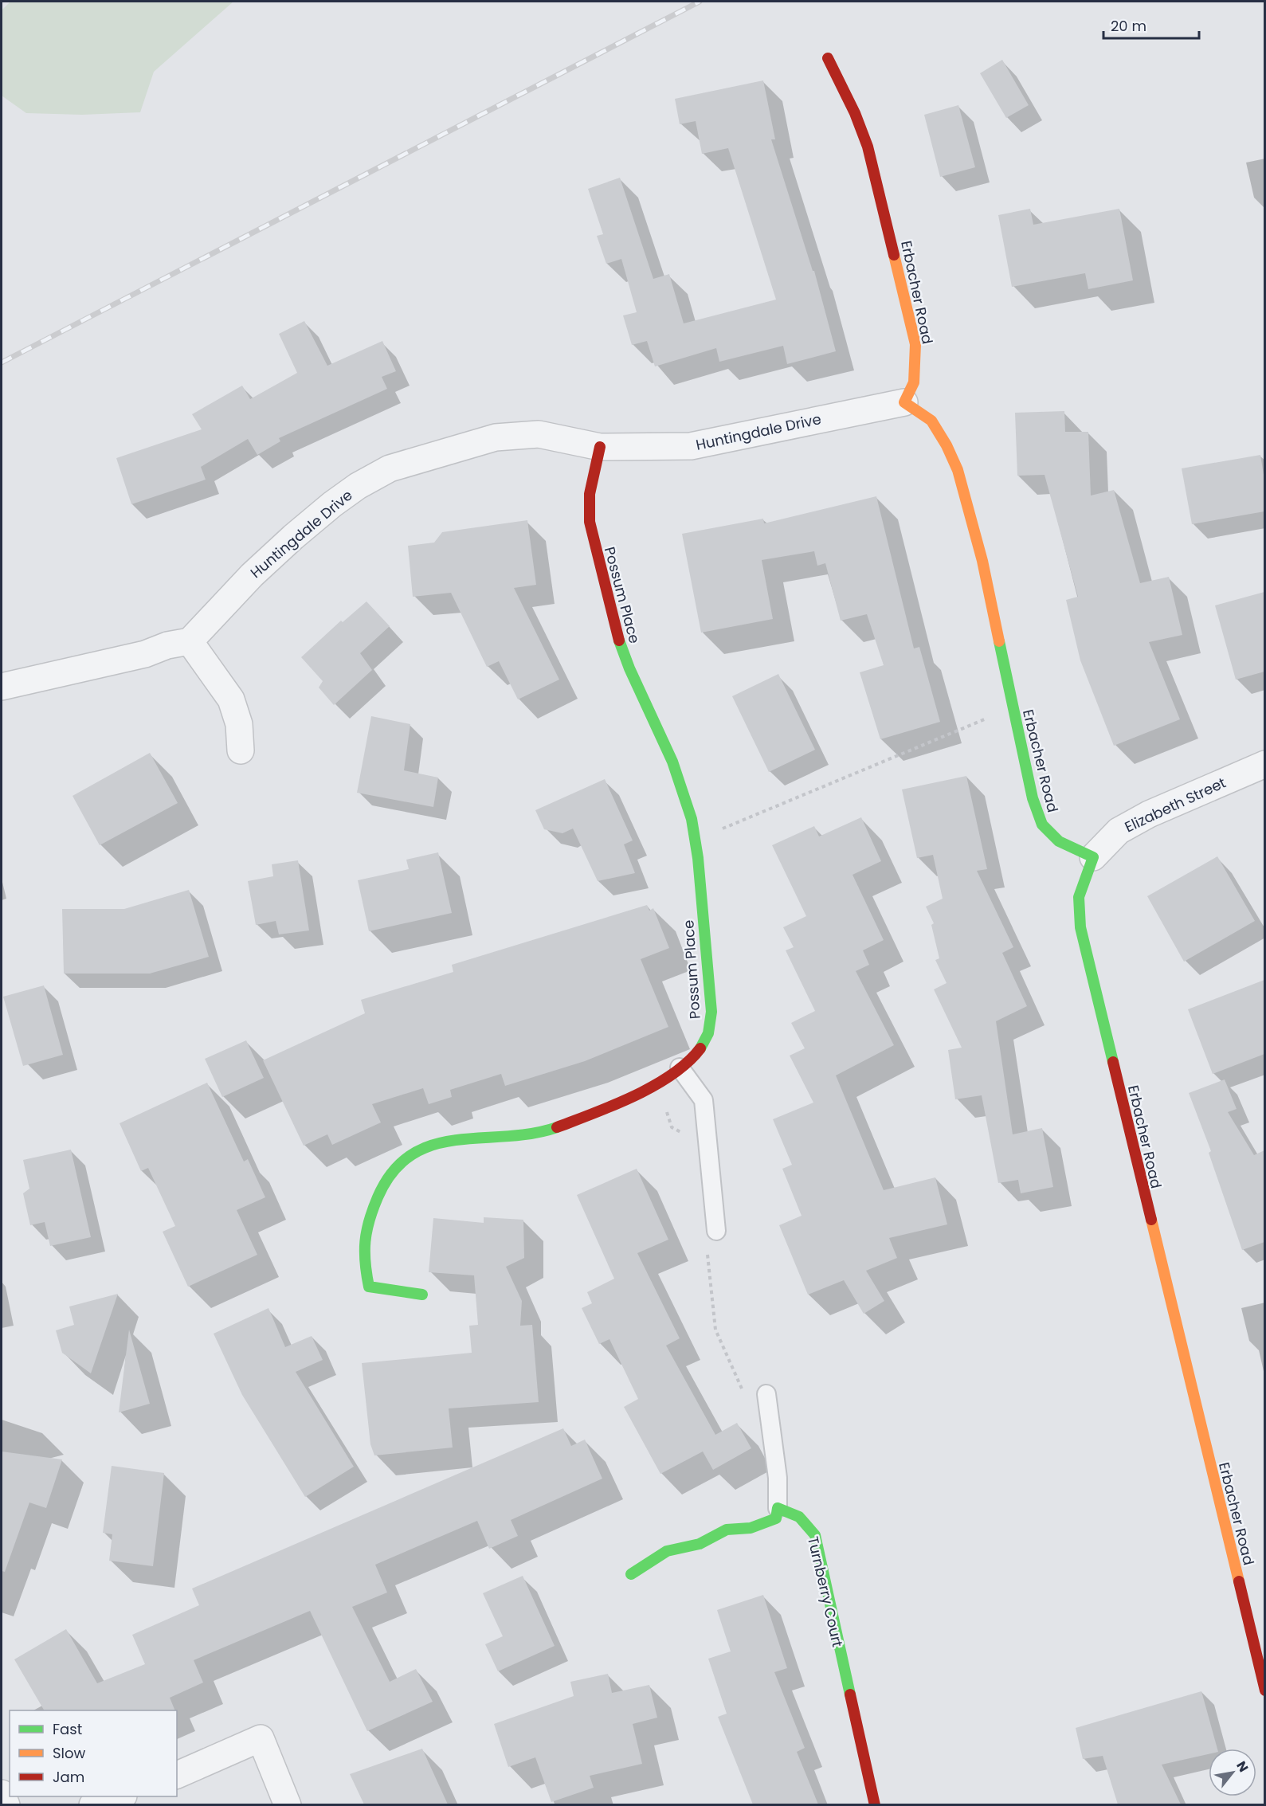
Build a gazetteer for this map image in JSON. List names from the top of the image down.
{
  "streets": {
    "street": [
      "Erbacher Road",
      "Huntingdale Drive",
      "Possum Place",
      "Elizabeth Street",
      "Turnberry Court"
    ]
  },
  "crossings": [
    ["Erbacher Road", "Huntingdale Drive"],
    ["Erbacher Road", "Elizabeth Street"],
    ["Huntingdale Drive", "Possum Place"]
  ],
  "legend": ["Fast", "Slow", "Jam"],
  "scale_bar": "20 m",
  "north": "top right"
}
